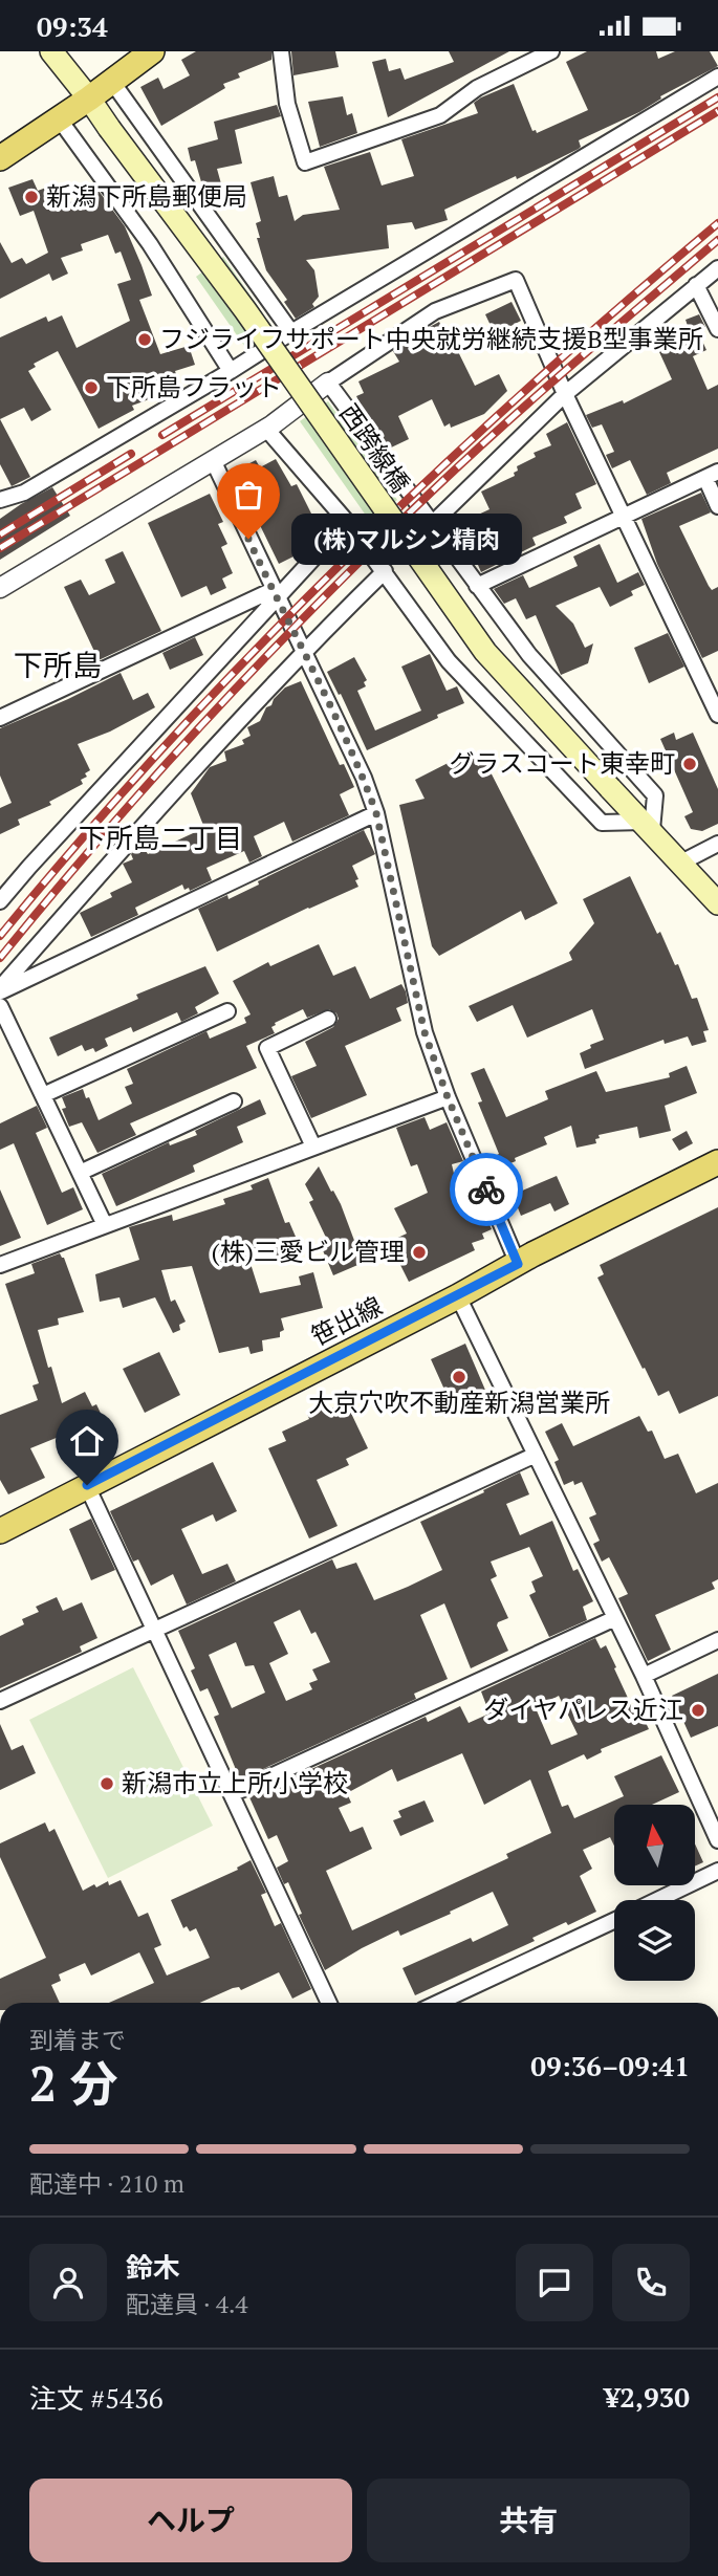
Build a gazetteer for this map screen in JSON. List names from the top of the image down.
{
  "streets": {
    "main road": ["西跨線橋", "笹出線"]
  },
  "districts": ["下所島", "下所島二丁目"],
  "places": [
    "新潟下所島郵便局",
    "フジライフサポート中央就労継続支援B型事業所",
    "下所島フラット",
    "(株)マルシン精肉",
    "グラスコート東幸町",
    "(株)三愛ビル管理",
    "大京穴吹不動産新潟営業所",
    "ダイヤパレス近江",
    "新潟市立上所小学校"
  ],
  "north": "top",
  "page": {
    "status": "09:34",
    "bubble": "(株)マルシン精肉",
    "heading": ["2 分", "到着まで", "09:36–09:41"],
    "panel": [
      "鈴木",
      "配達員 · 4.4",
      "注文 #5436",
      "¥2,930"
    ],
    "bar": "配達中 · 210 m",
    "buttons": ["ヘルプ", "共有"]
  }
}
